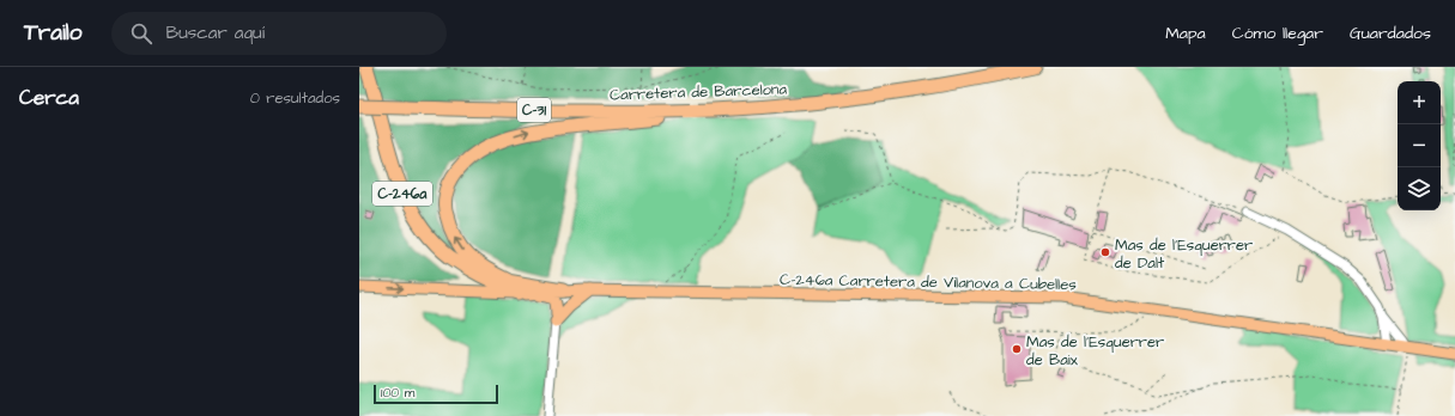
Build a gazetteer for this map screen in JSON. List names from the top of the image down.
{
  "streets": {
    "highway": ["Carretera de Barcelona", "C-31", "C-246a"],
    "main road": ["C-246a Carretera de Vilanova a Cubelles"]
  },
  "crossings": [
    ["C-246a", "C-246a Carretera de Vilanova a Cubelles"]
  ],
  "places": ["Mas de l'Esquerrer de Dalt", "Mas de l'Esquerrer de Baix"],
  "scale_bar": "100 m",
  "page": {
    "header": "Trailo",
    "search": "Buscar aquí",
    "nav": ["Mapa", "Cómo llegar", "Guardados"],
    "heading": ["Cerca", "0 resultados"],
    "map_buttons": ["+", "−"],
    "scale": "100 m"
  }
}
